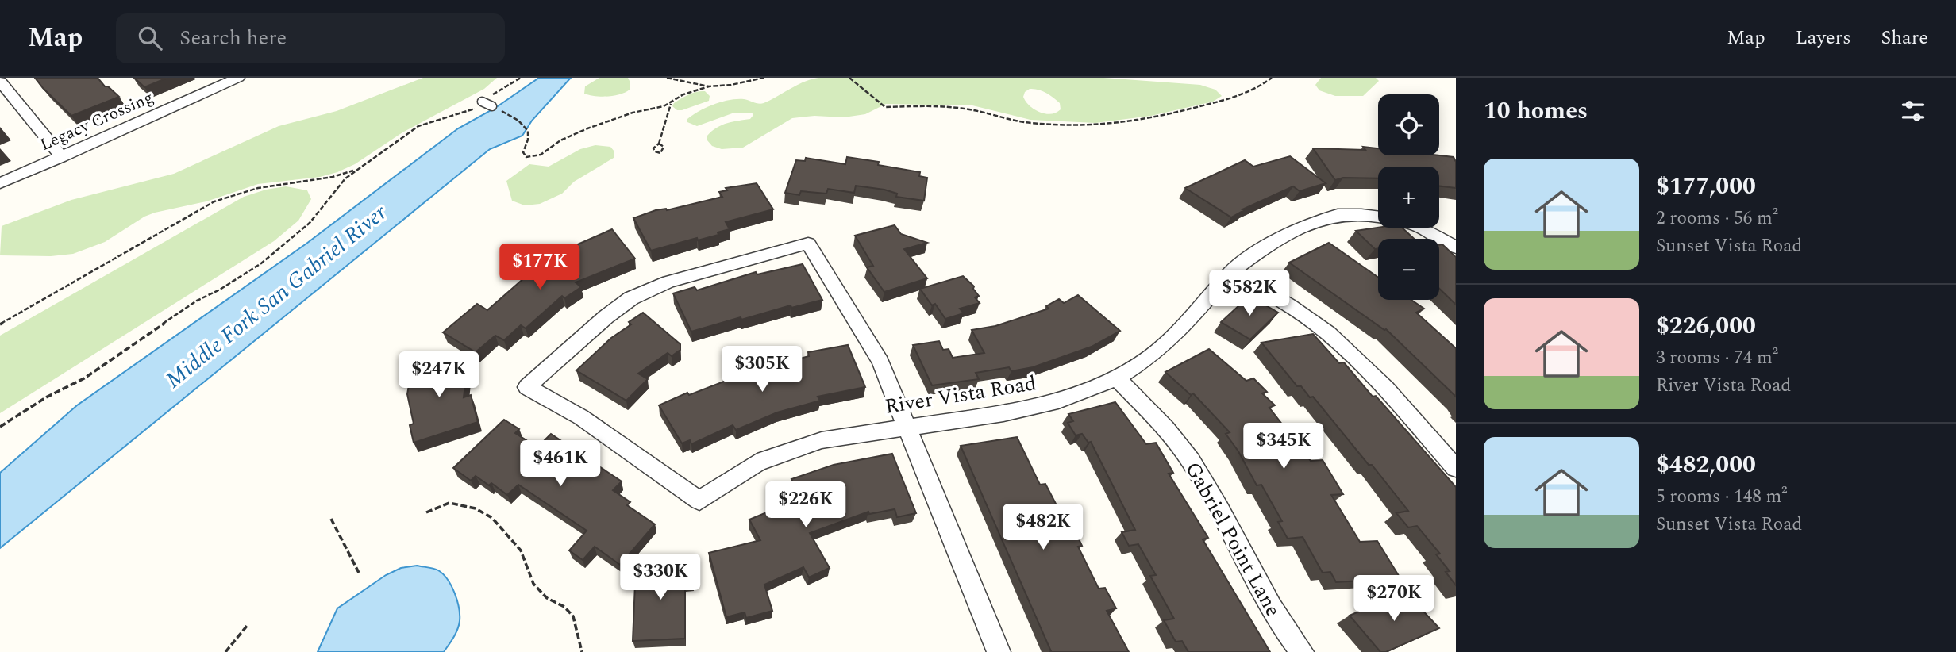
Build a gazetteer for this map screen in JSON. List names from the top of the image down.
{
  "streets": {
    "street": ["Legacy Crossing", "River Vista Road", "Gabriel Point Lane"]
  },
  "crossings": [
    ["River Vista Road", "Gabriel Point Lane"]
  ],
  "water": ["Middle Fork San Gabriel River"],
  "page": {
    "header": "Map",
    "search": "Search here",
    "nav": ["Map", "Layers", "Share"],
    "heading": "10 homes",
    "map_buttons": ["+", "−"],
    "list": [
      {
        "name": "$177,000",
        "note": "2 rooms · 56 m² · Sunset Vista Road"
      },
      {
        "name": "$226,000",
        "note": "3 rooms · 74 m² · River Vista Road"
      },
      {
        "name": "$482,000",
        "note": "5 rooms · 148 m² · Sunset Vista Road"
      }
    ],
    "price": [
      "$177K",
      "$582K",
      "$305K",
      "$247K",
      "$345K",
      "$461K",
      "$226K",
      "$482K",
      "$330K",
      "$270K"
    ]
  }
}
